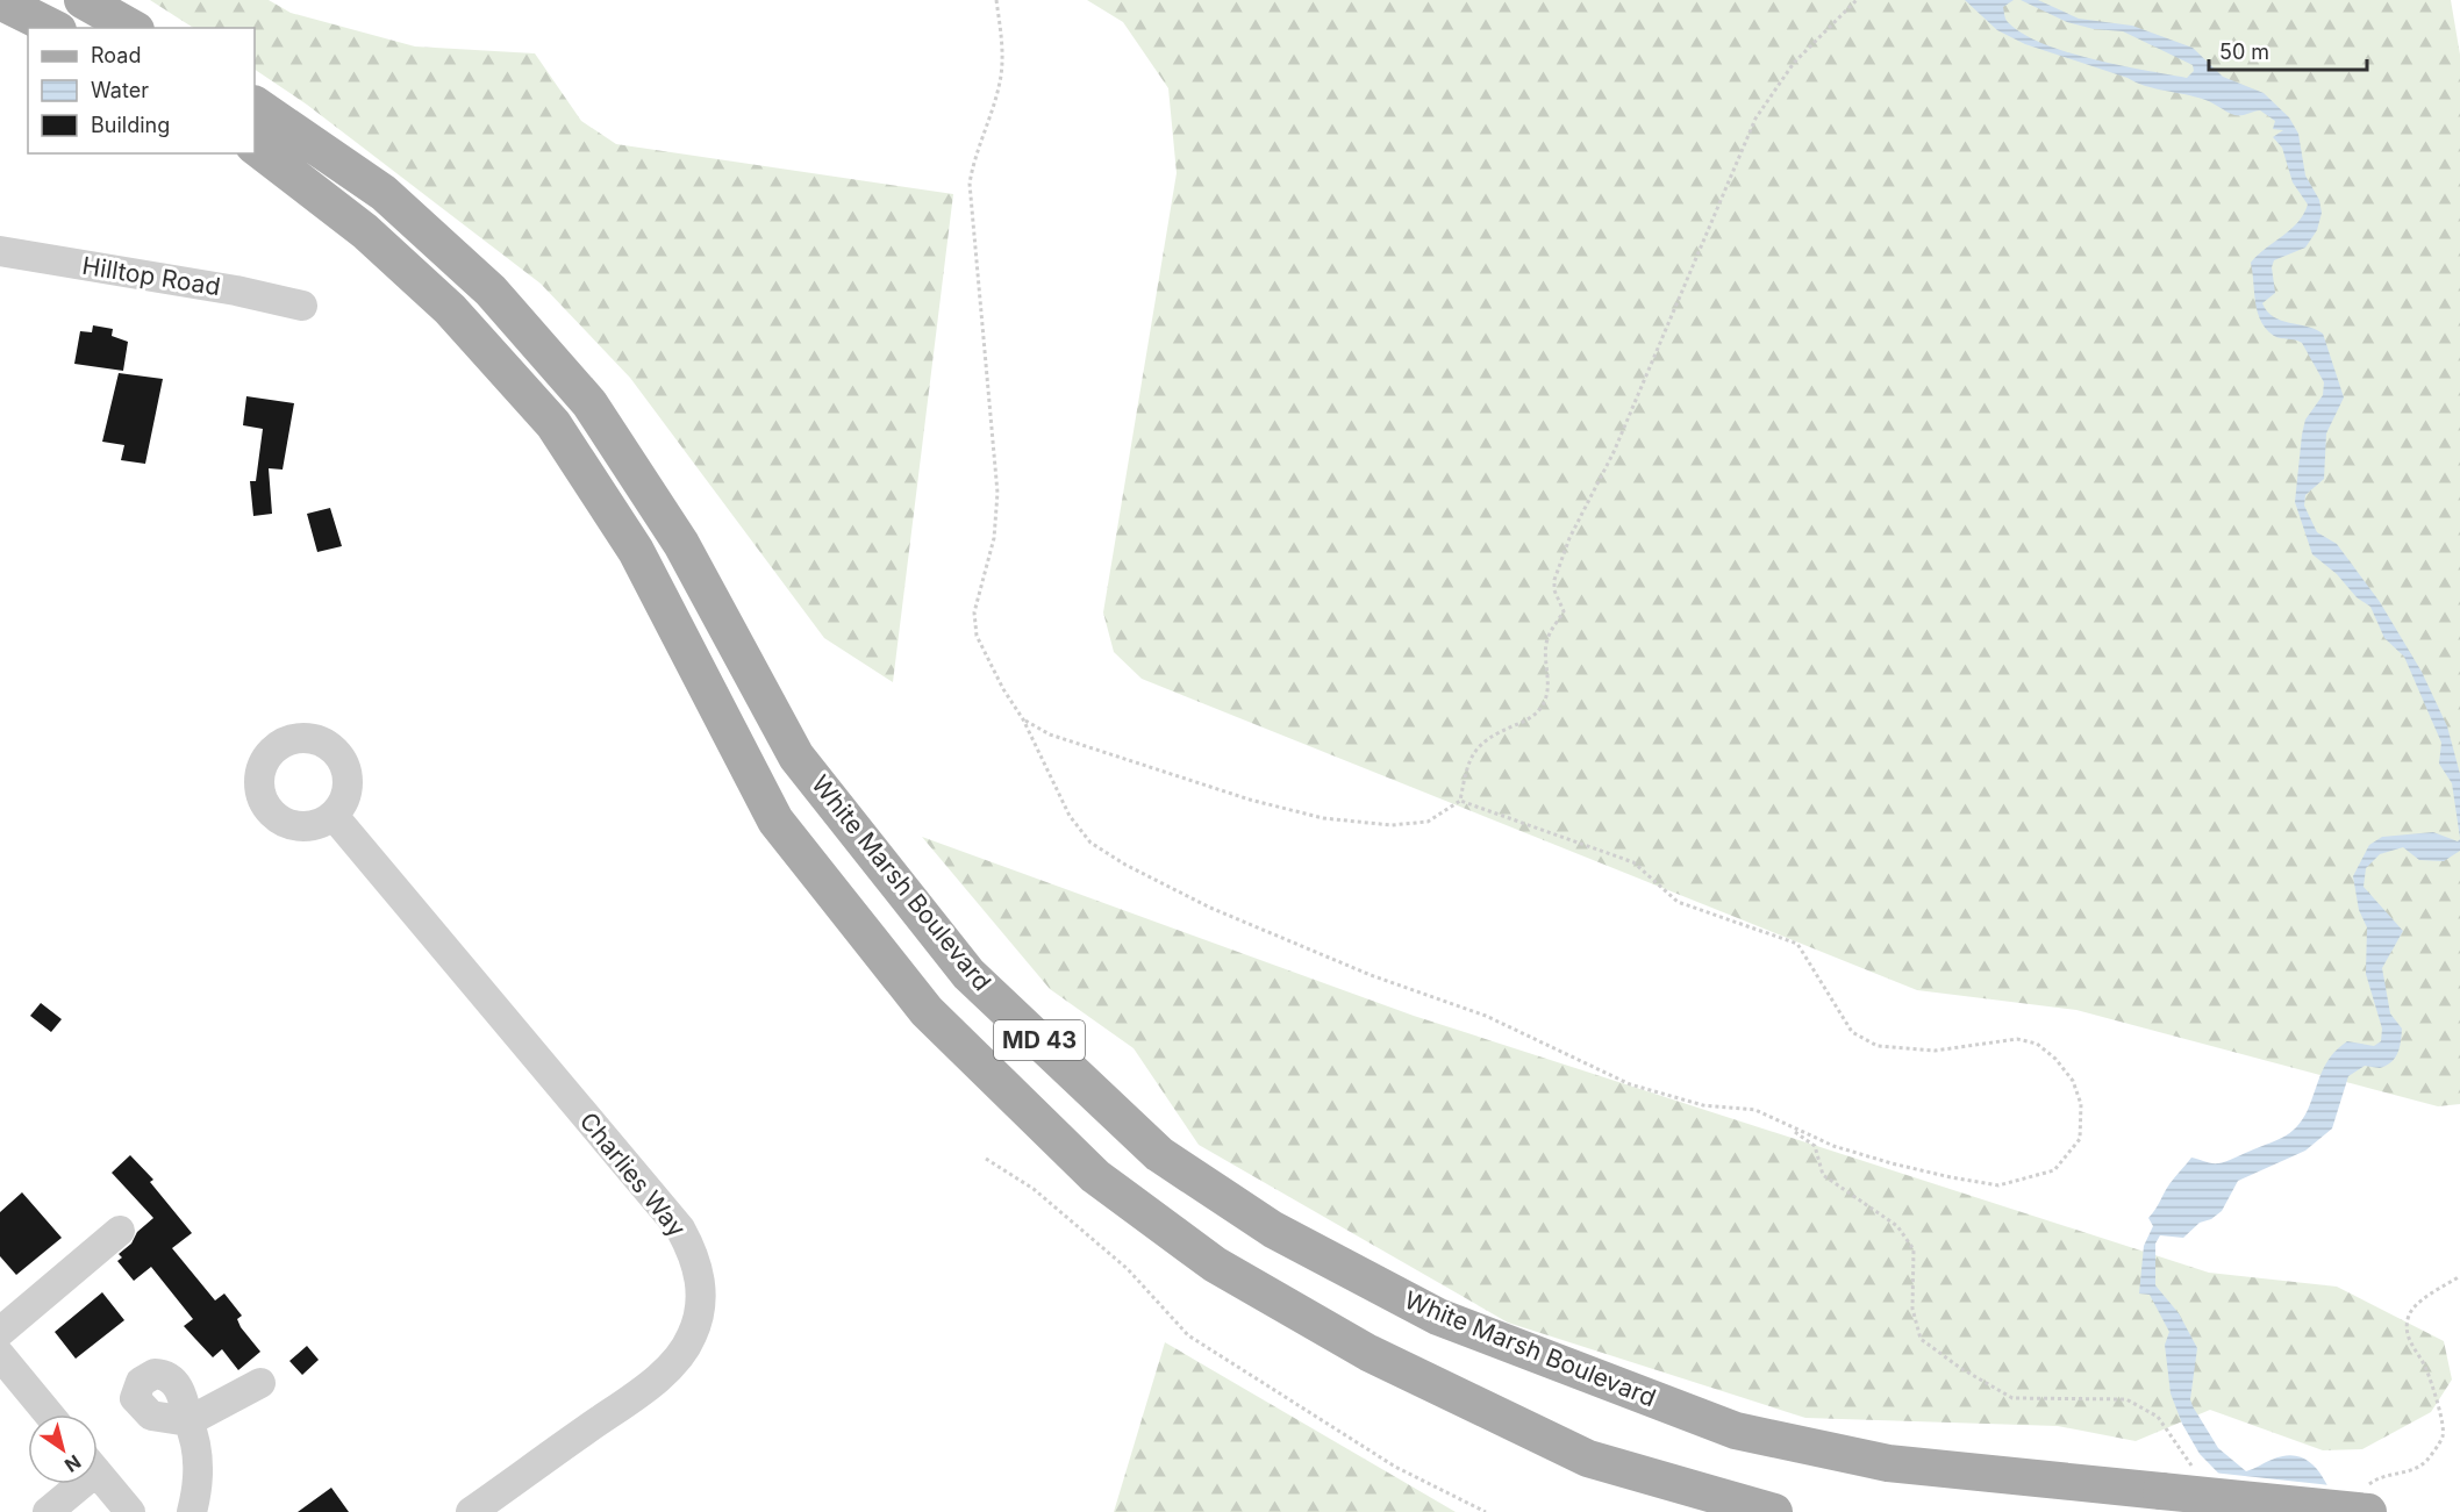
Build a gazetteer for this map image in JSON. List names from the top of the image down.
{
  "streets": {
    "main road": ["White Marsh Boulevard", "MD 43"],
    "street": ["Hilltop Road", "Charlies Way"]
  },
  "legend": ["Road", "Water", "Building"],
  "scale_bar": "50 m",
  "north": "bottom right"
}
